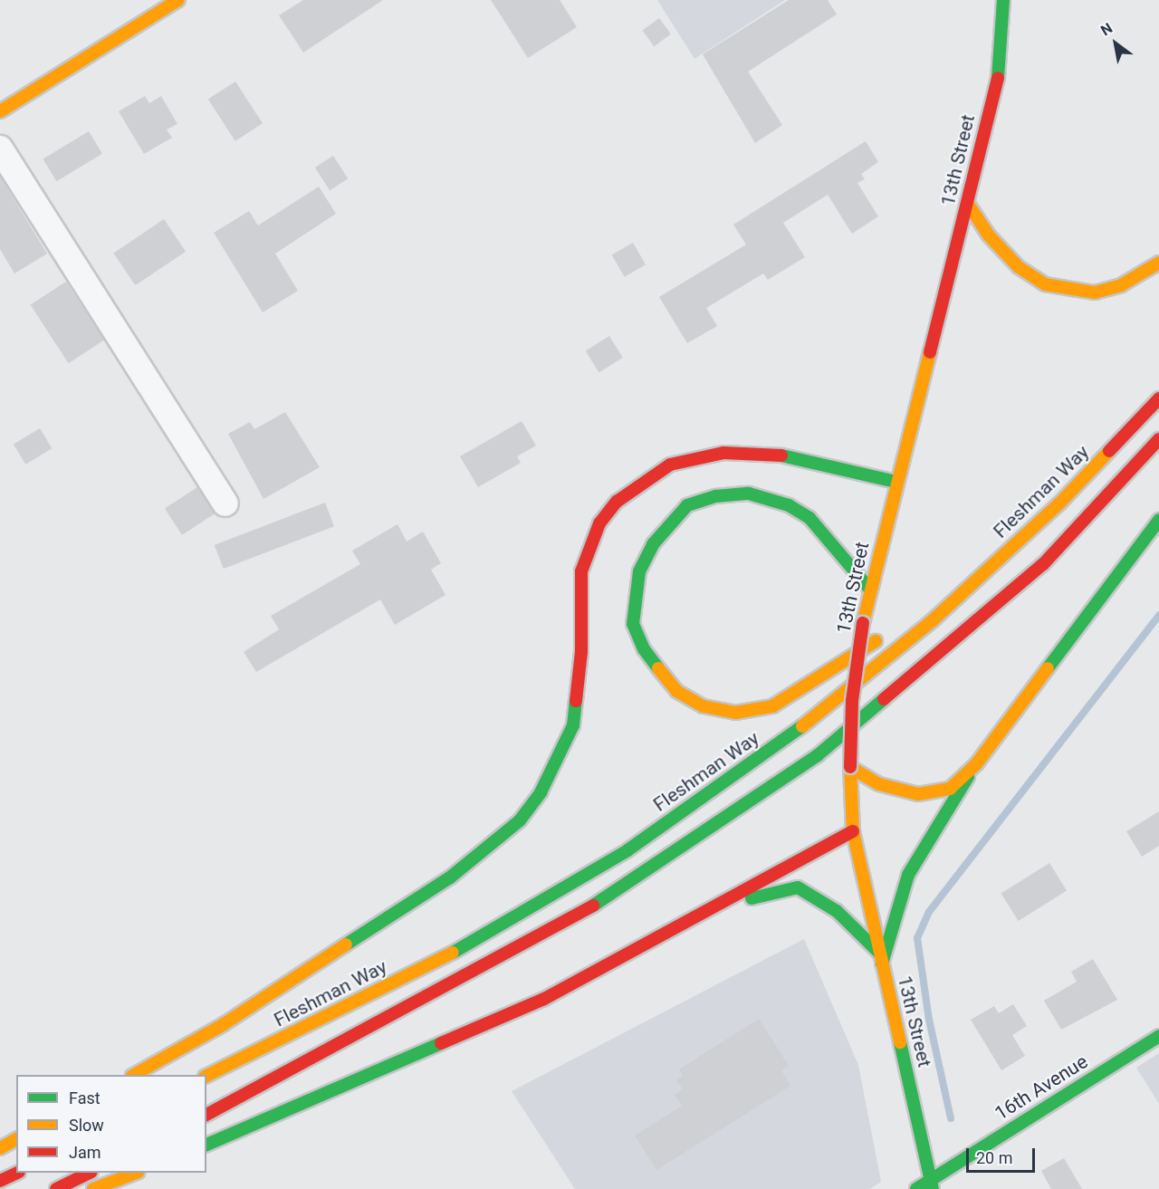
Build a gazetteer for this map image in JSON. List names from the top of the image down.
{
  "streets": {
    "main road": ["13th Street", "Fleshman Way", "16th Avenue"]
  },
  "crossings": [
    ["13th Street", "16th Avenue"]
  ],
  "legend": ["Fast", "Slow", "Jam"],
  "scale_bar": "20 m",
  "north": "top left"
}
